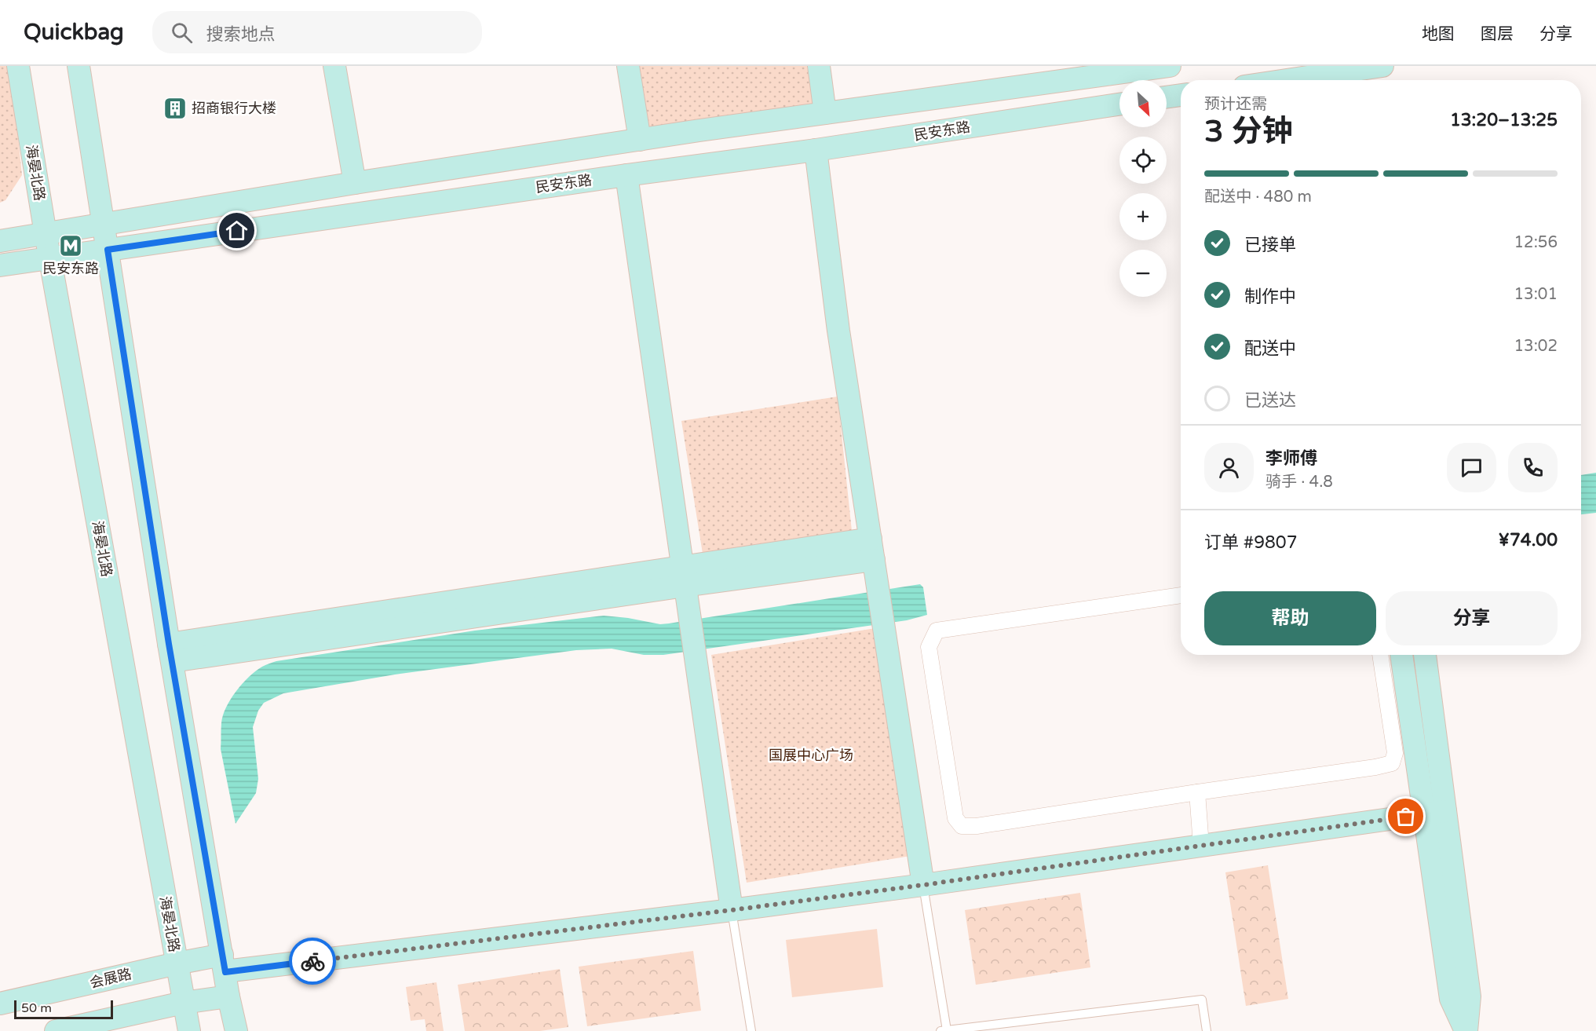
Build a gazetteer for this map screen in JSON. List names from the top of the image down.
{
  "streets": {
    "street": ["民安东路", "海晏北路", "会展路"]
  },
  "crossings": [
    ["民安东路", "海晏北路"],
    ["海晏北路", "会展路"]
  ],
  "parks": ["国展中心广场"],
  "places": {
    "building": ["招商银行大楼"],
    "metro station": ["民安东路"]
  },
  "scale_bar": "50 m",
  "north": "bottom right",
  "page": {
    "header": "Quickbag",
    "search": "搜索地点",
    "nav": ["地图", "图层", "分享"],
    "map_buttons": ["+", "−"],
    "heading": ["3 分钟", "预计还需", "13:20–13:25"],
    "panel": [
      "李师傅",
      "骑手 · 4.8",
      "订单 #9807",
      "¥74.00"
    ],
    "bar": "配送中 · 480 m",
    "list": [
      ["已接单", "12:56"],
      ["制作中", "13:01"],
      ["配送中", "13:02"],
      "已送达"
    ],
    "buttons": ["帮助", "分享"],
    "scale": "50 m"
  }
}
